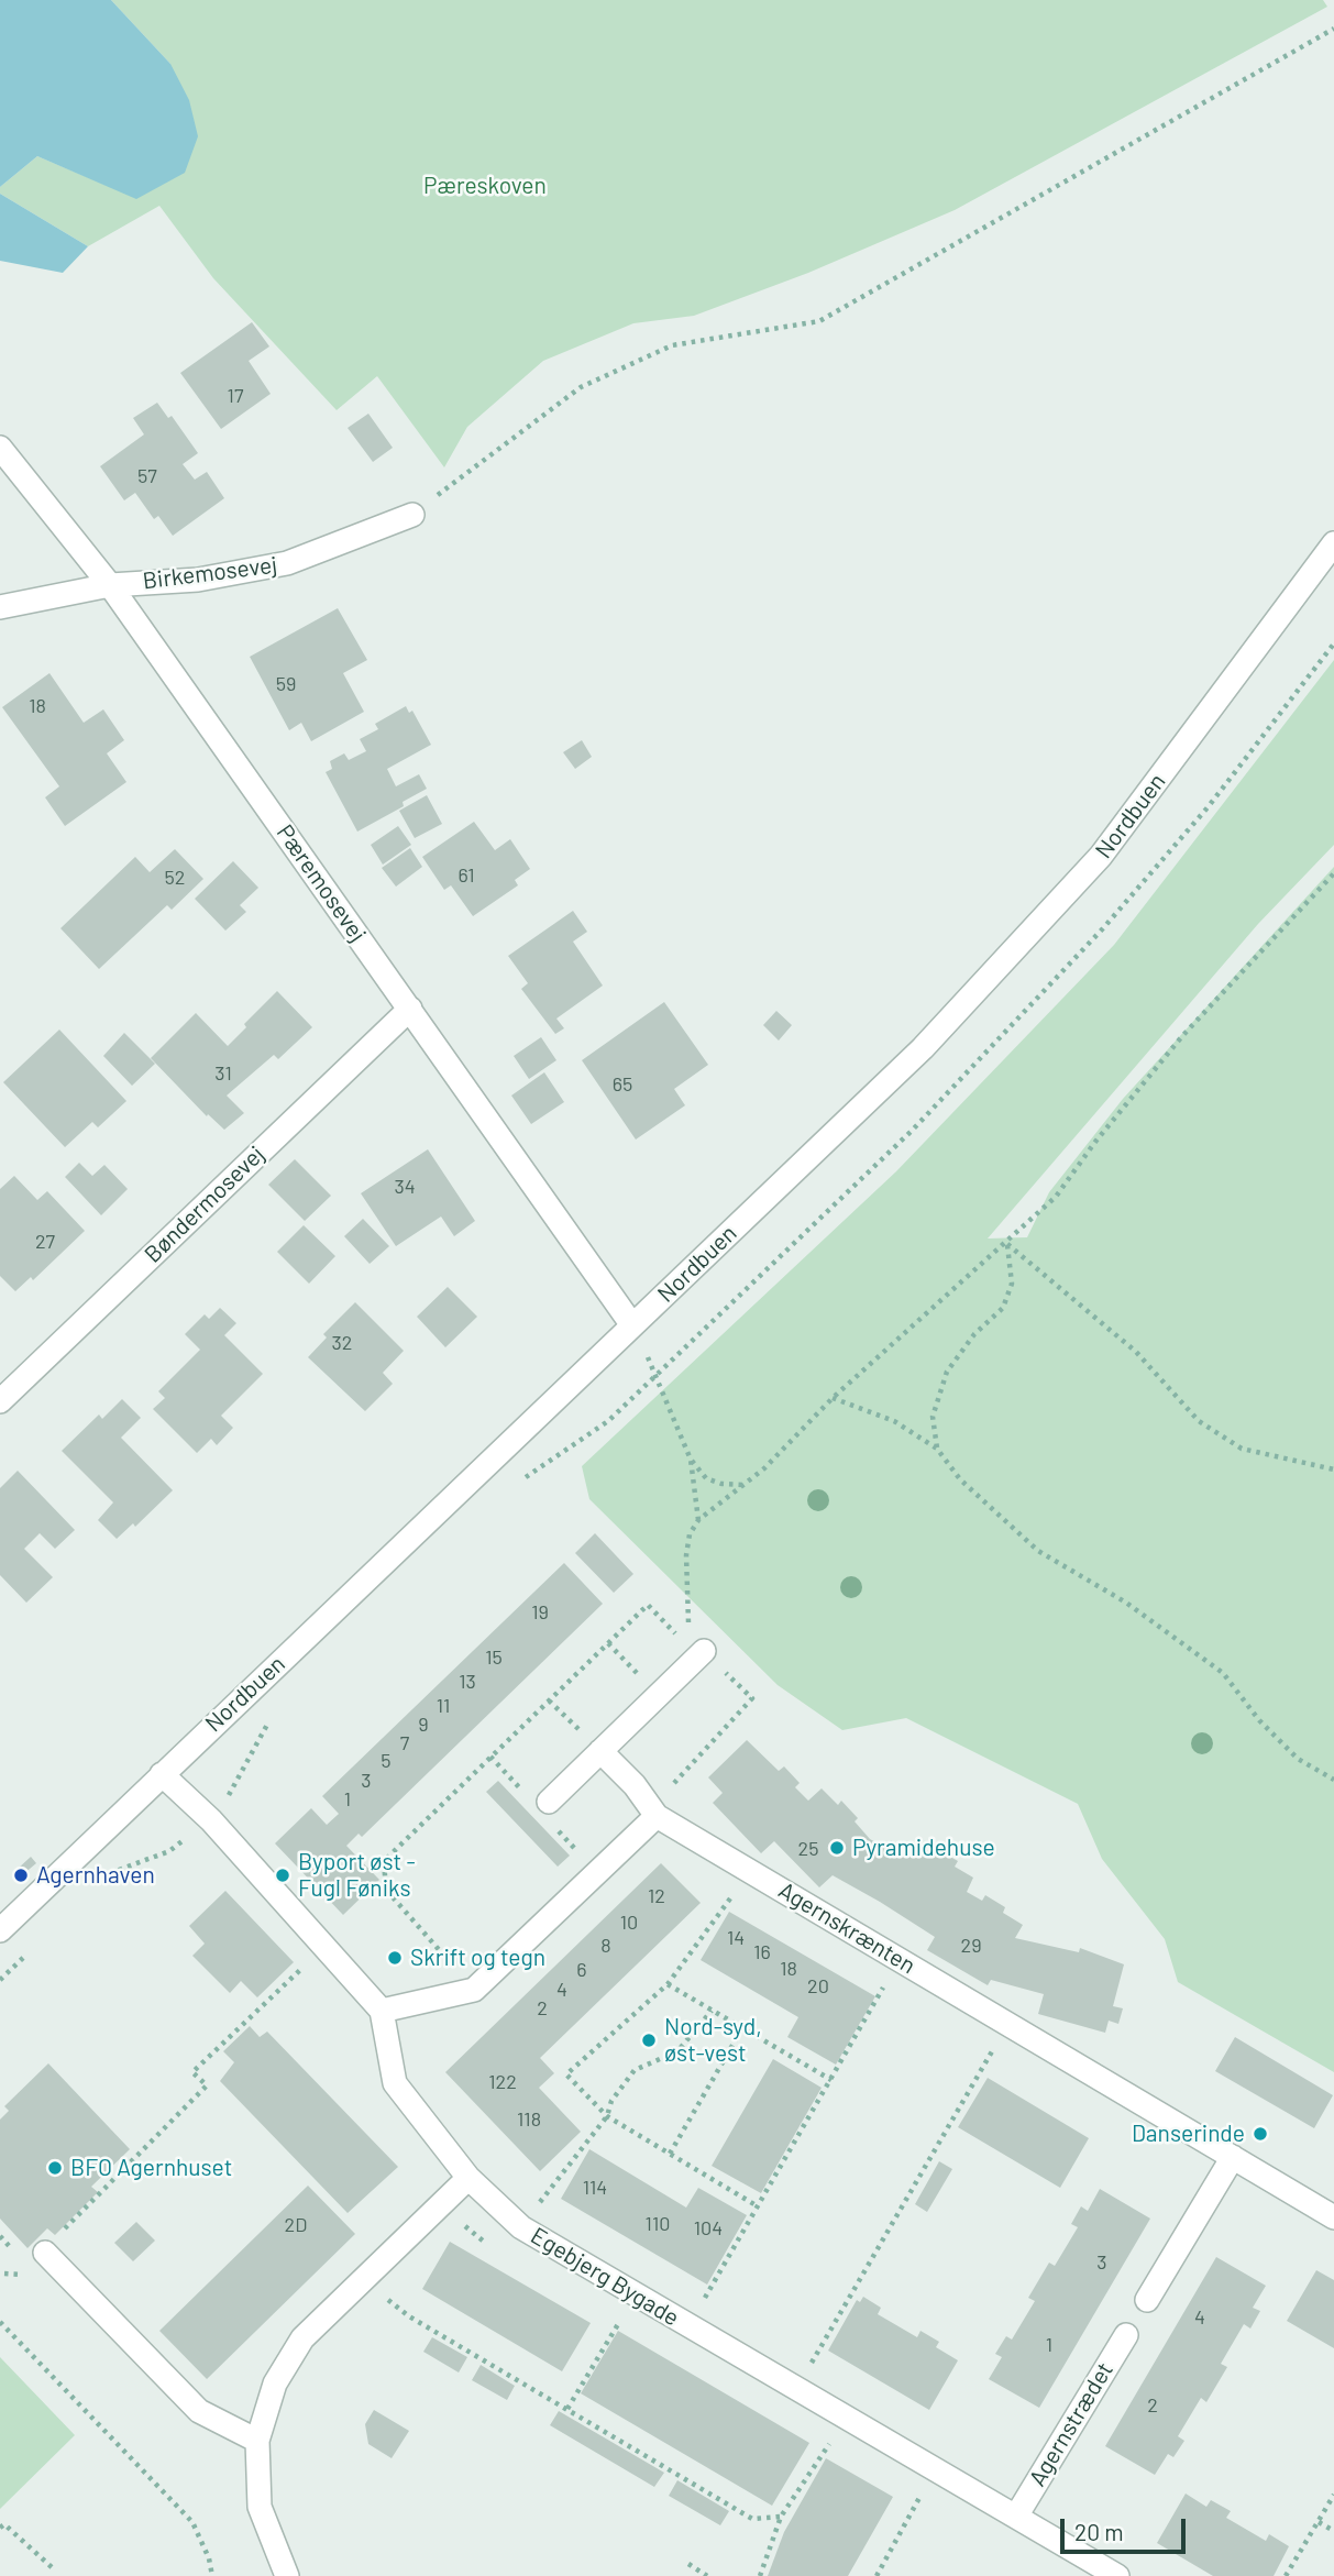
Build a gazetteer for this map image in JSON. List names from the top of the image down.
{
  "streets": {
    "street": [
      "Birkemosevej",
      "Nordbuen",
      "Pæremosevej",
      "Bøndermosevej",
      "Agernskrænten",
      "Egebjerg Bygade",
      "Agernstrædet"
    ]
  },
  "crossings": [
    ["Birkemosevej", "Pæremosevej"],
    ["Nordbuen", "Pæremosevej"],
    ["Pæremosevej", "Bøndermosevej"],
    ["Egebjerg Bygade", "Agernstrædet"]
  ],
  "parks": ["Pæreskoven"],
  "places": [
    "Pyramidehuse",
    "Agernhaven",
    "Byport øst - Fugl Føniks",
    "Skrift og tegn",
    "Nord-syd, øst-vest",
    "Danserinde",
    "BFO Agernhuset"
  ],
  "house_numbers": [
    "17",
    "57",
    "59",
    "18",
    "61",
    "52",
    "31",
    "65",
    "34",
    "27",
    "32",
    "19",
    "15",
    "13",
    "11",
    "9",
    "7",
    "5",
    "3",
    "1",
    "25",
    "12",
    "10",
    "14",
    "8",
    "29",
    "16",
    "18",
    "6",
    "20",
    "4",
    "2",
    "122",
    "118",
    "114",
    "110",
    "2D",
    "104",
    "3",
    "4",
    "1",
    "2"
  ],
  "scale_bar": "20 m"
}
